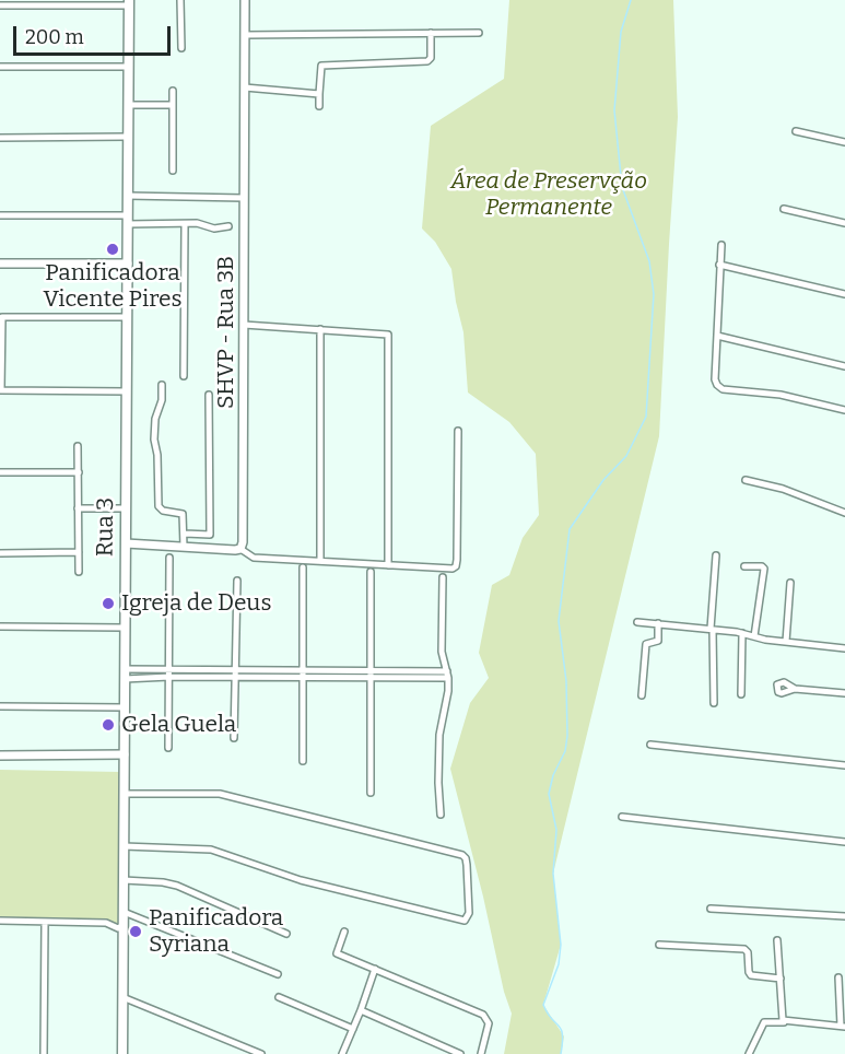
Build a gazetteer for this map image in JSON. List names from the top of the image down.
{
  "streets": {
    "main road": ["Rua 3"],
    "street": ["SHVP - Rua 3B"]
  },
  "parks": ["Área de Preservção Permanente"],
  "places": [
    "Panificadora Vicente Pires",
    "Igreja de Deus",
    "Gela Guela",
    "Panificadora Syriana"
  ],
  "scale_bar": "200 m"
}
